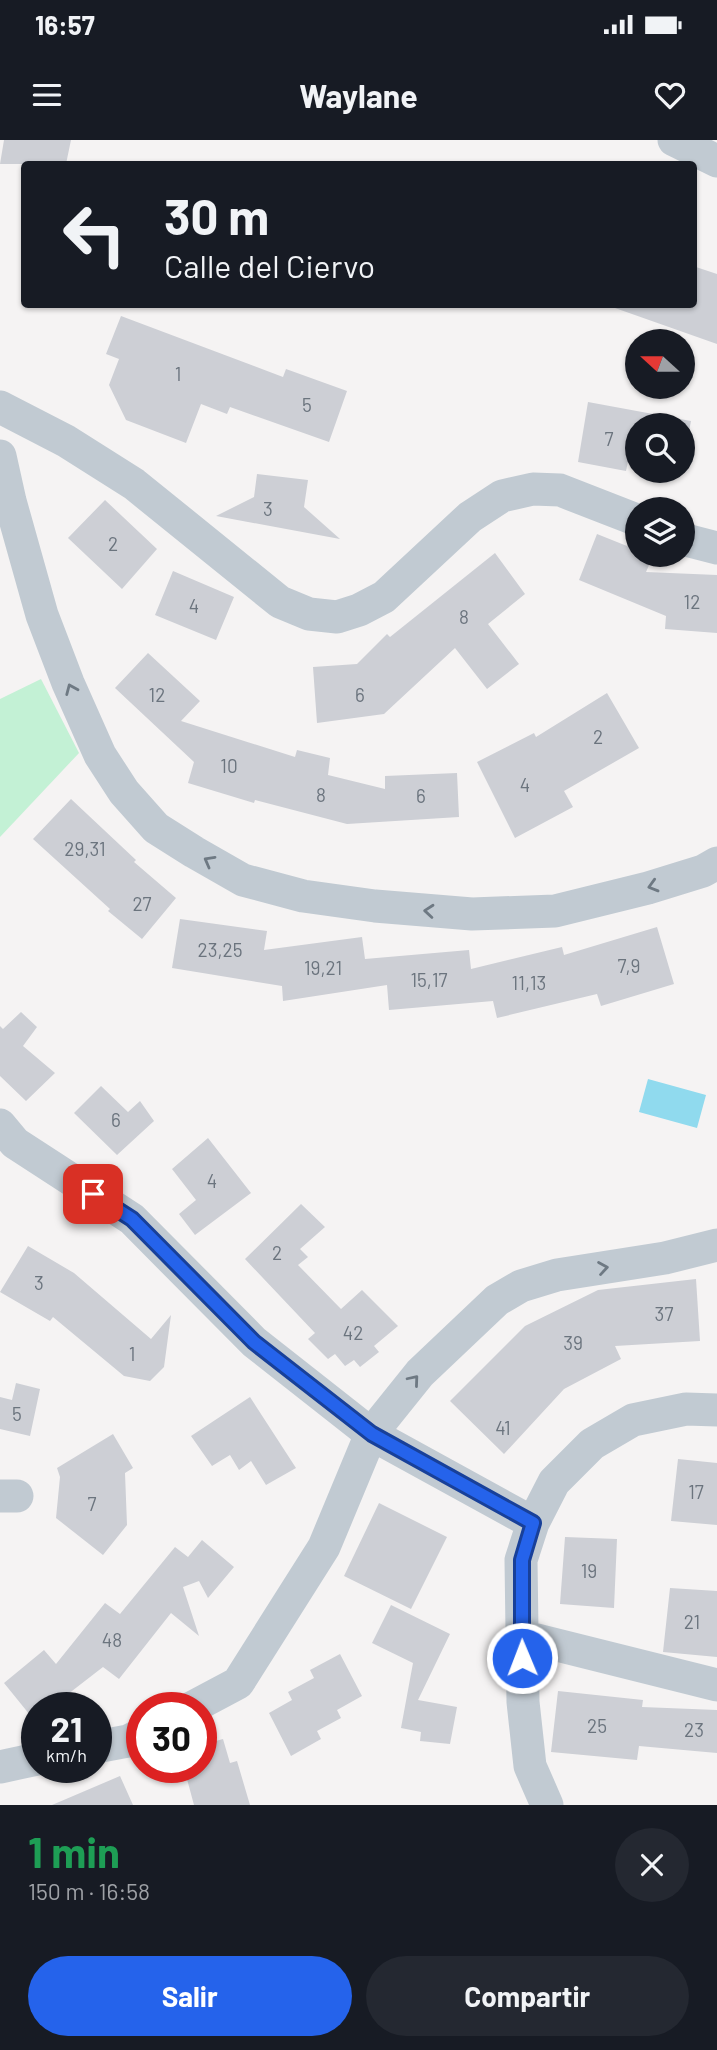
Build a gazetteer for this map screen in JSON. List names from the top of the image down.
{
  "house_numbers": [
    "1",
    "5",
    "7",
    "3",
    "2",
    "12",
    "4",
    "8",
    "12",
    "6",
    "2",
    "10",
    "4",
    "8",
    "6",
    "29,31",
    "27",
    "23,25",
    "7,9",
    "19,21",
    "15,17",
    "11,13",
    "6",
    "4",
    "2",
    "3",
    "37",
    "42",
    "39",
    "1",
    "5",
    "41",
    "17",
    "7",
    "19",
    "21",
    "48",
    "25",
    "23"
  ],
  "north": "left",
  "page": {
    "status": "16:57",
    "header": "Waylane",
    "turn": ["30 m", "Calle del Ciervo"],
    "speed": "21 km/h",
    "limit": "30",
    "heading": ["1 min", "150 m · 16:58"],
    "buttons": ["Salir", "Compartir"]
  }
}
